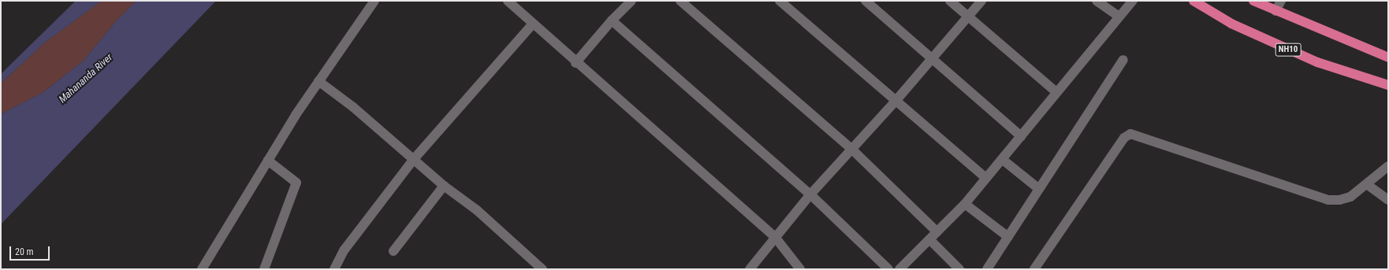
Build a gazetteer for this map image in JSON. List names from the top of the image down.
{
  "streets": {
    "highway": ["NH10"]
  },
  "water": ["Mahananda River"],
  "scale_bar": "20 m"
}
